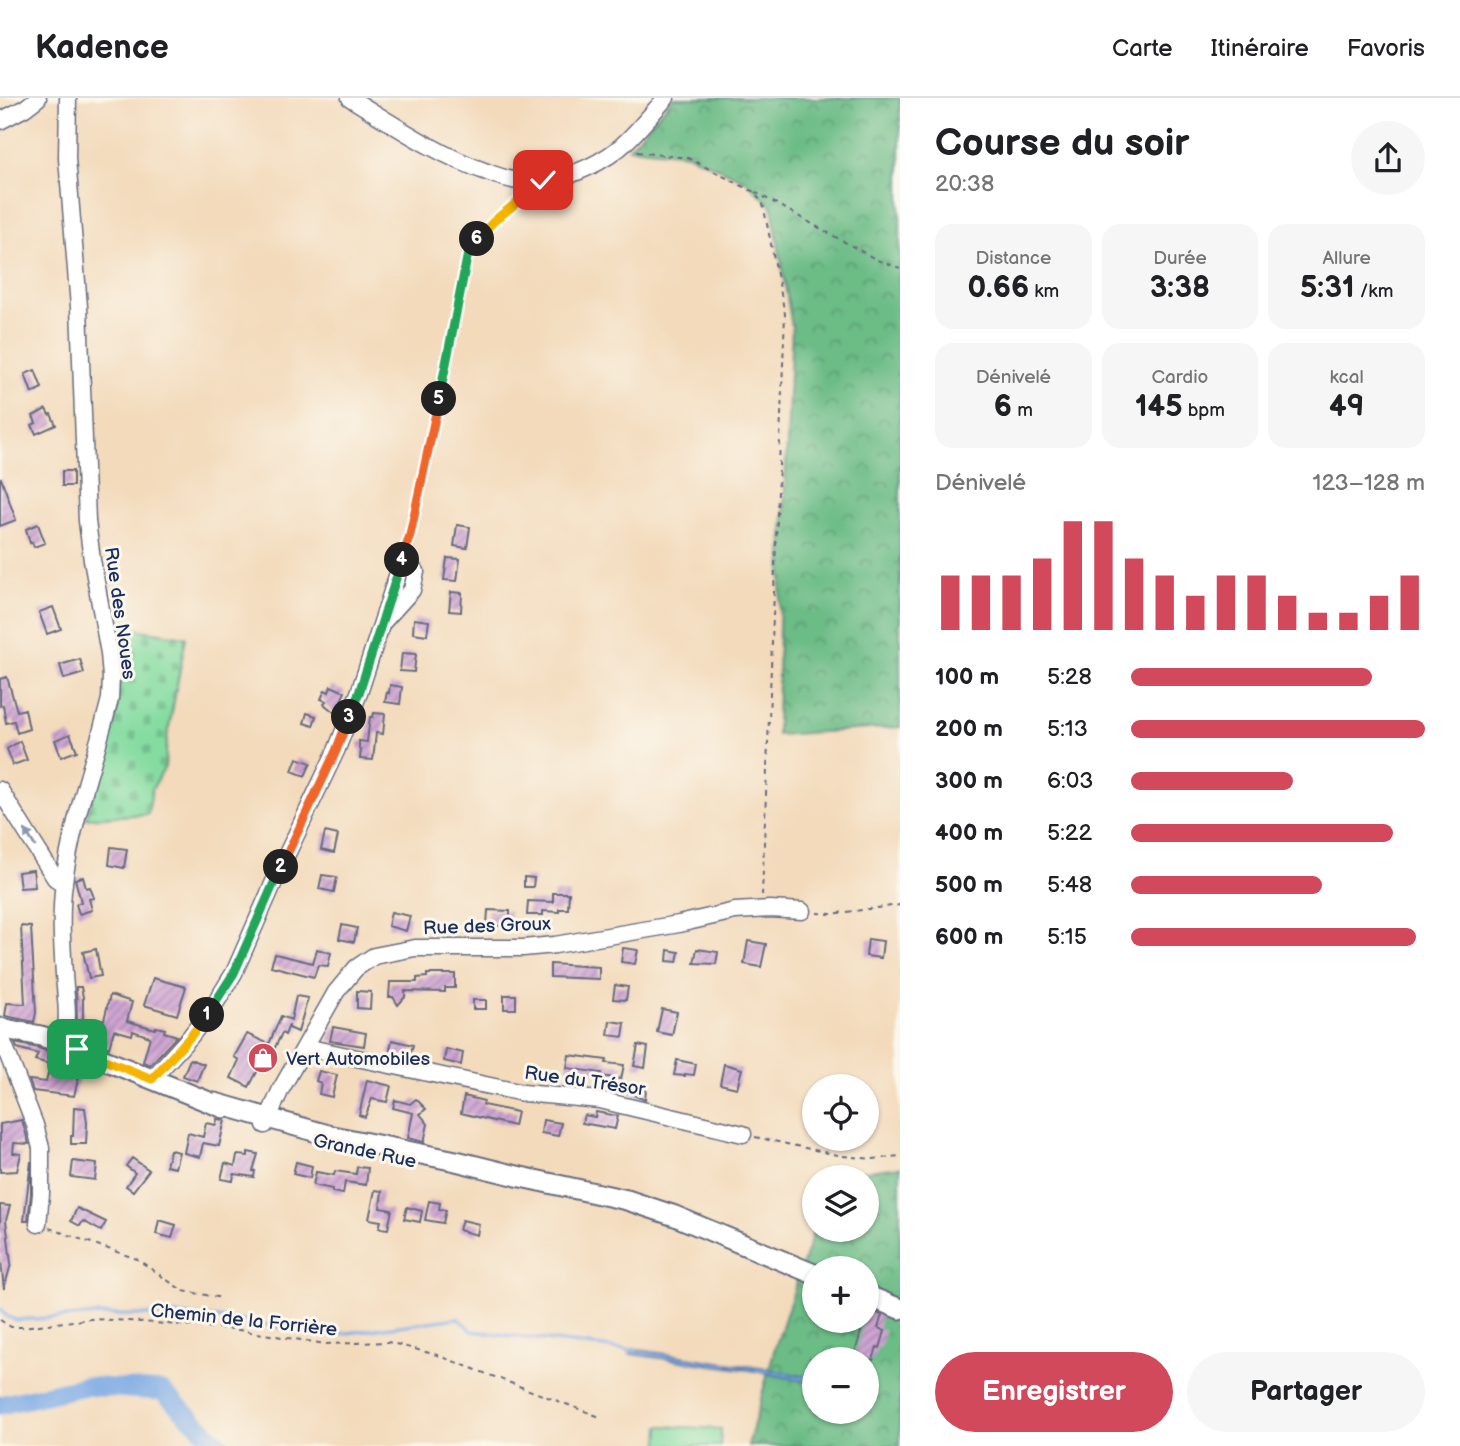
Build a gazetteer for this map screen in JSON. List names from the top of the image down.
{
  "streets": {
    "main road": ["Grande Rue"],
    "street": ["Rue des Noues", "Rue des Groux", "Rue du Trésor"],
    "path": ["Chemin de la Forrière"]
  },
  "crossings": [
    ["Rue des Noues", "Grande Rue"],
    ["Rue des Groux", "Rue du Trésor"],
    ["Rue des Groux", "Grande Rue"]
  ],
  "places": {
    "shop": ["Vert Automobiles"]
  },
  "page": {
    "header": "Kadence",
    "nav": ["Carte", "Itinéraire", "Favoris"],
    "heading": ["Course du soir", "20:38"],
    "stats": [
      ["Distance", "0.66 km"],
      ["Durée", "3:38"],
      ["Allure", "5:31 /km"],
      ["Dénivelé", "6 m"],
      ["Cardio", "145 bpm"],
      ["kcal", "49"]
    ],
    "pins": [
      "6",
      "5",
      "4",
      "3",
      "2",
      "1"
    ],
    "chart": ["Dénivelé", "123–128 m"],
    "list": [
      {
        "name": "100 m",
        "note": "5:28"
      },
      {
        "name": "200 m",
        "note": "5:13"
      },
      {
        "name": "300 m",
        "note": "6:03"
      },
      {
        "name": "400 m",
        "note": "5:22"
      },
      {
        "name": "500 m",
        "note": "5:48"
      },
      {
        "name": "600 m",
        "note": "5:15"
      }
    ],
    "map_buttons": ["+", "−"],
    "buttons": ["Enregistrer", "Partager"]
  }
}
